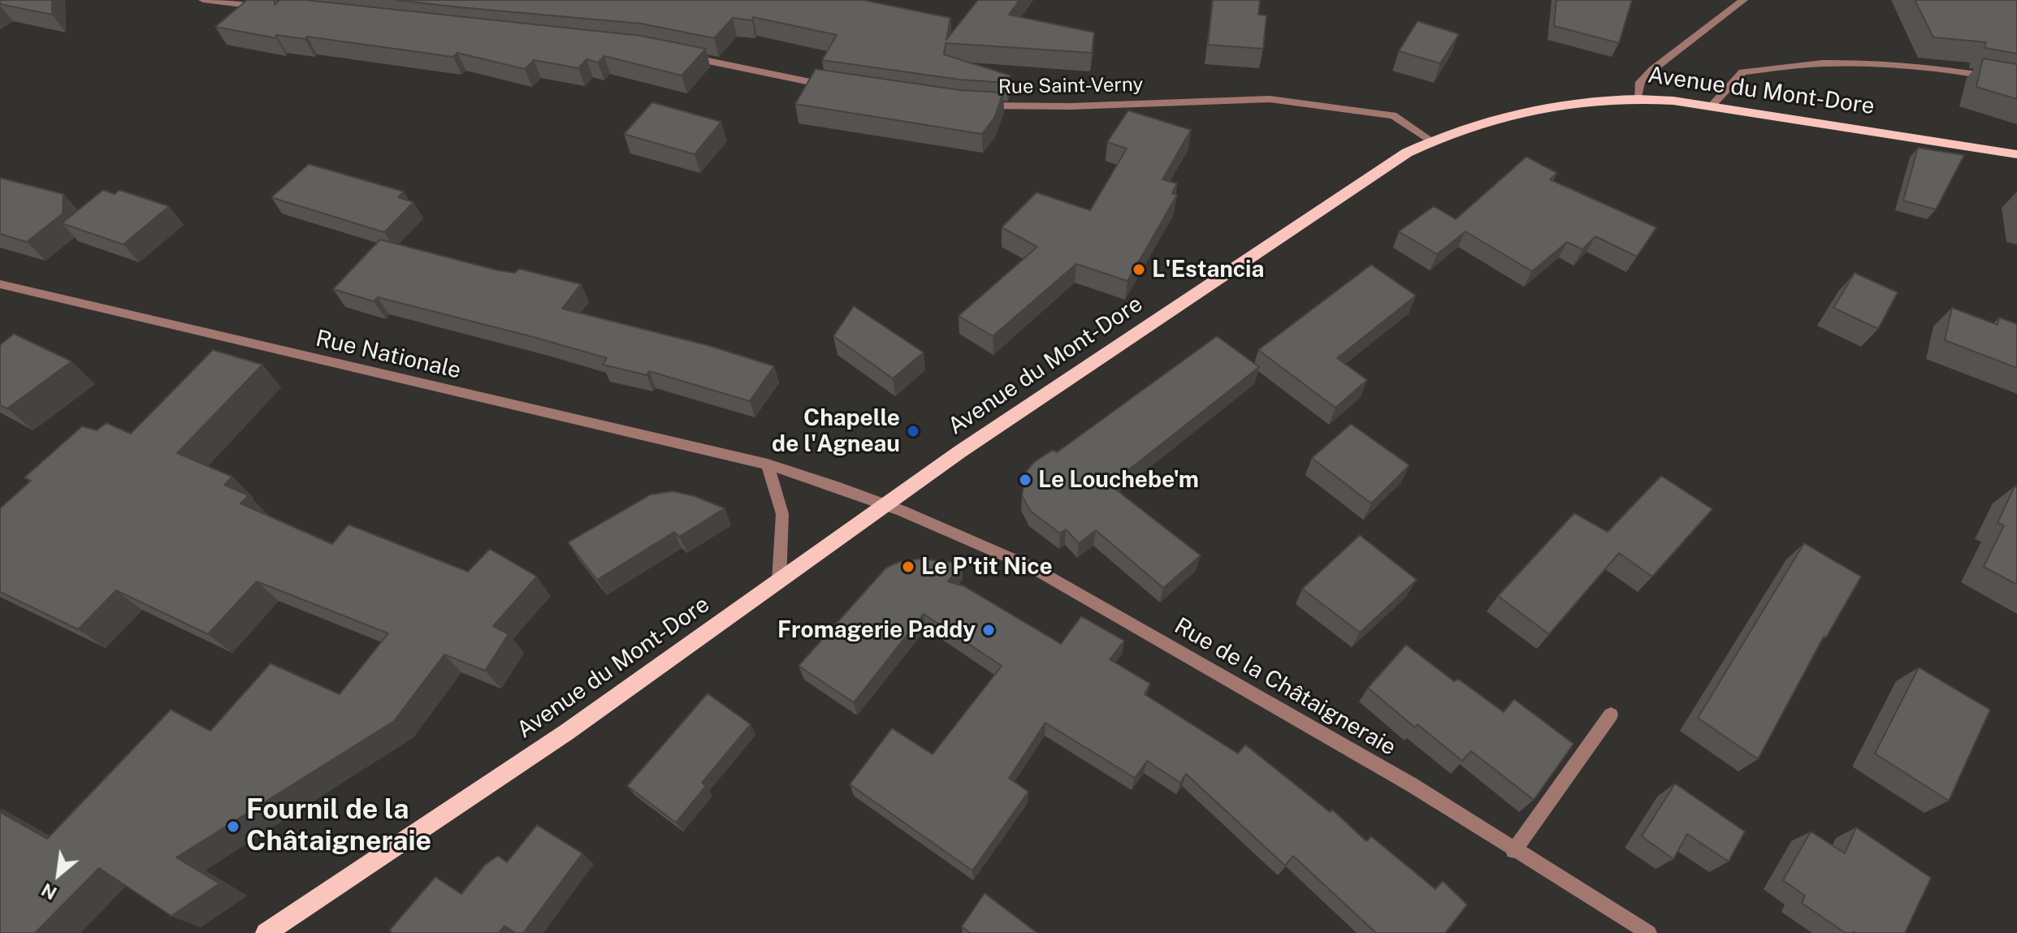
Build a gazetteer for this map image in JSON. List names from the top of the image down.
{
  "streets": {
    "main road": ["Avenue du Mont-Dore"],
    "street": ["Rue Saint-Verny", "Rue Nationale", "Rue de la Châtaigneraie"]
  },
  "crossings": [
    ["Rue Saint-Verny", "Avenue du Mont-Dore"],
    ["Avenue du Mont-Dore", "Rue Nationale"],
    ["Avenue du Mont-Dore", "Rue de la Châtaigneraie"],
    ["Rue Nationale", "Rue de la Châtaigneraie"]
  ],
  "places": [
    "L'Estancia",
    "Chapelle de l'Agneau",
    "Le Louchebe'm",
    "Le P'tit Nice",
    "Fromagerie Paddy",
    "Fournil de la Châtaigneraie"
  ],
  "north": "bottom left"
}
